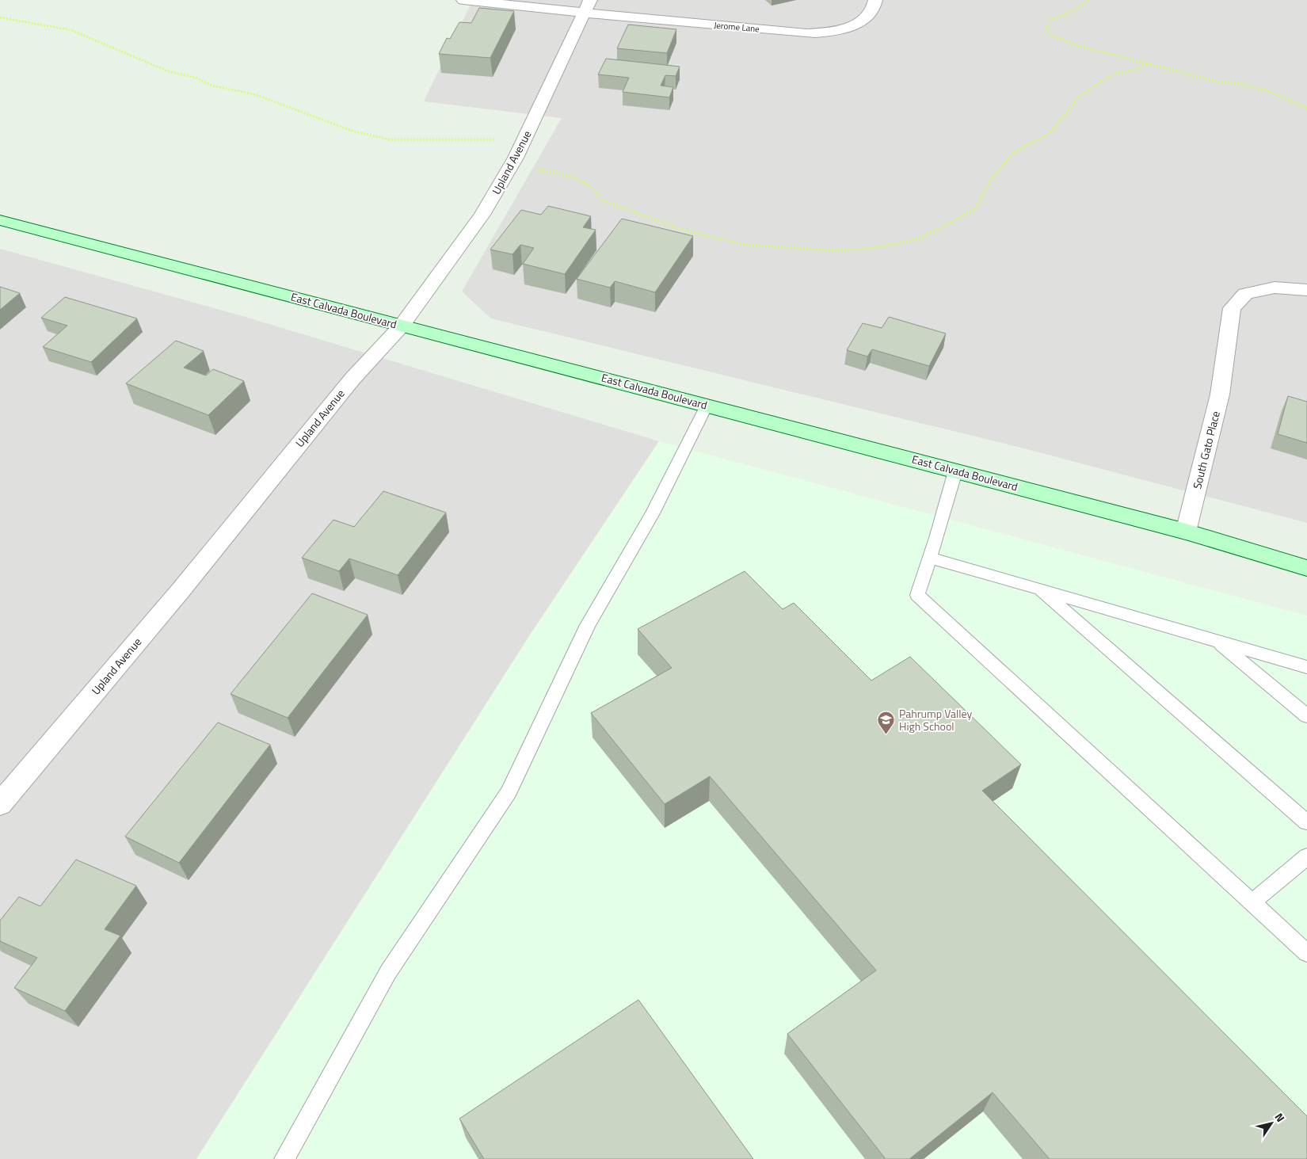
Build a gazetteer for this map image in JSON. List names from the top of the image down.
{
  "streets": {
    "main road": ["East Calvada Boulevard"],
    "street": ["Jerome Lane", "Upland Avenue", "South Gato Place"]
  },
  "crossings": [
    ["Jerome Lane", "Upland Avenue"],
    ["Upland Avenue", "East Calvada Boulevard"],
    ["East Calvada Boulevard", "South Gato Place"]
  ],
  "places": {
    "school or university": ["Pahrump Valley High School"]
  },
  "north": "top right"
}
